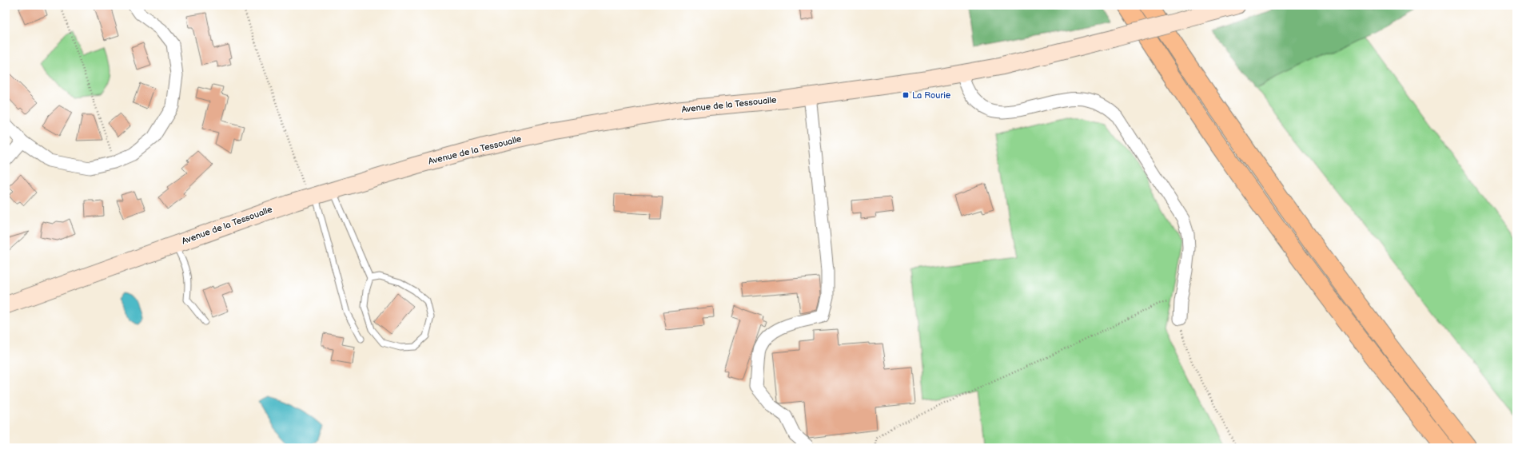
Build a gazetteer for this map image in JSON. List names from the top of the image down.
{
  "streets": {
    "main road": ["Avenue de la Tessoualle"]
  },
  "places": {
    "transit": ["La Rourie"]
  }
}
